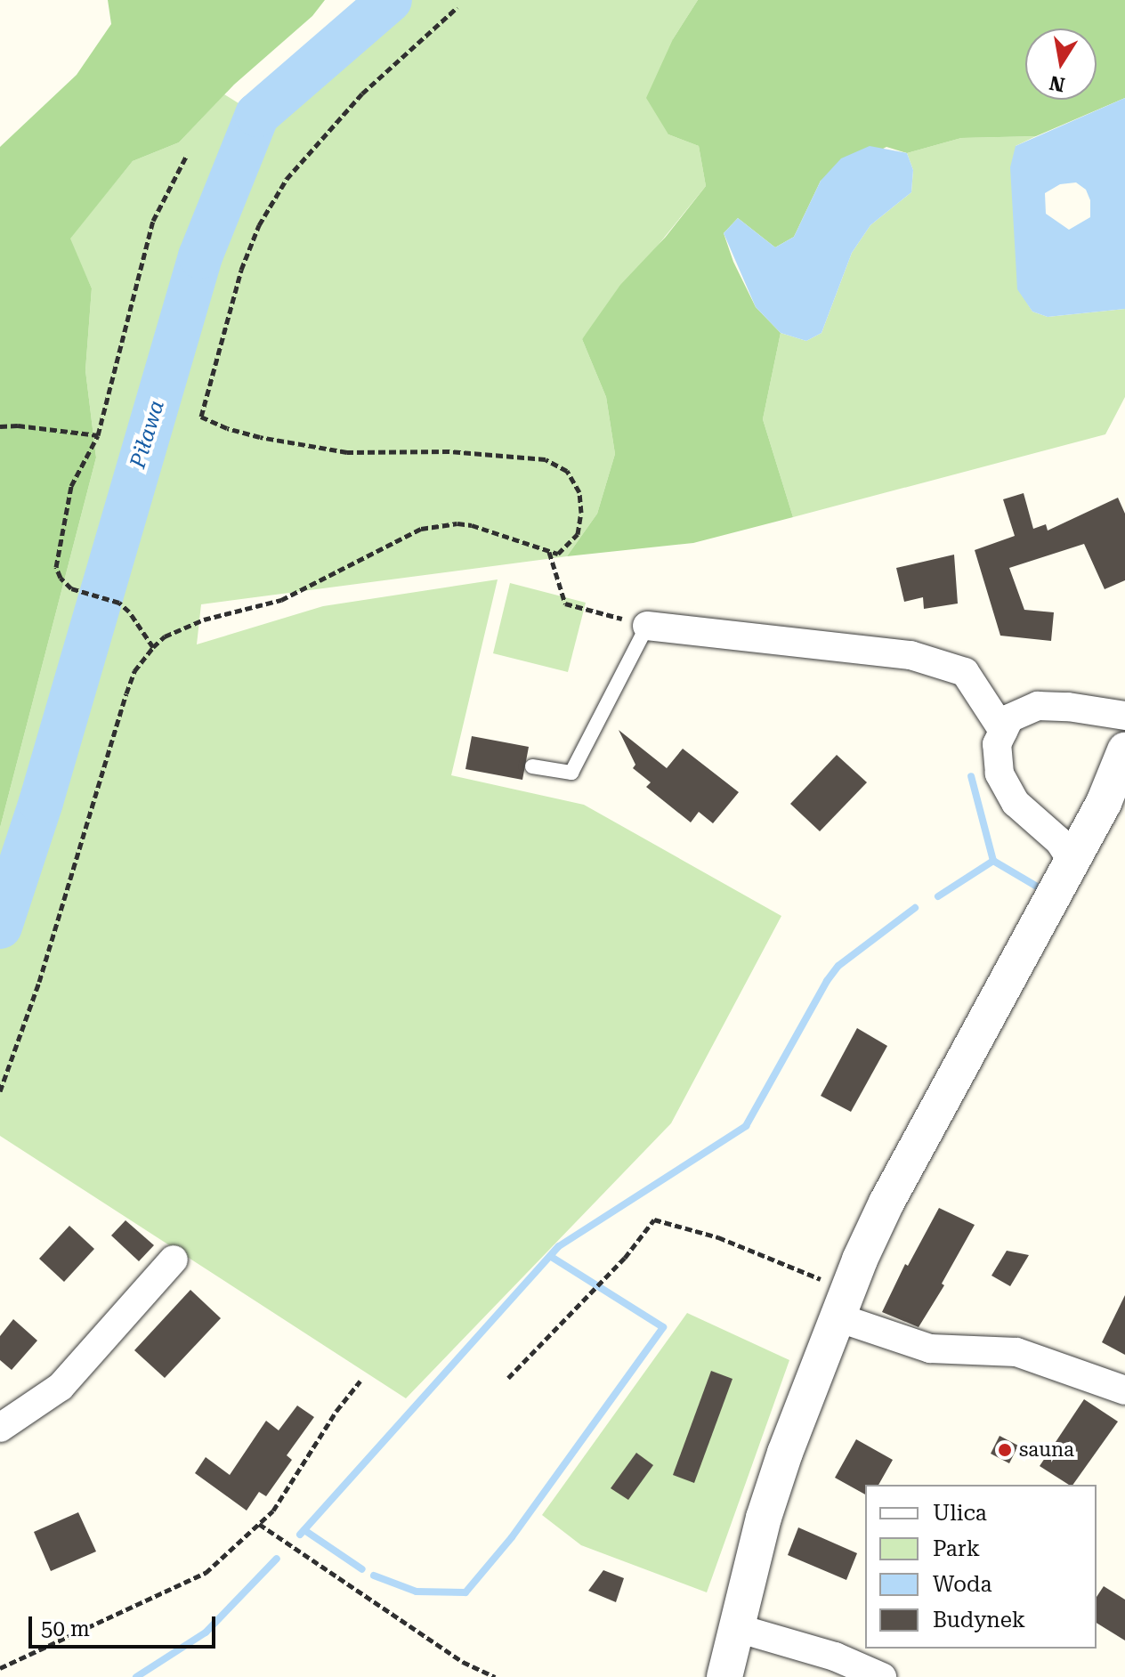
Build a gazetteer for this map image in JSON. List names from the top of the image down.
{
  "water": ["Piława"],
  "places": ["sauna"],
  "legend": [
    "Ulica",
    "Park",
    "Woda",
    "Budynek"
  ],
  "scale_bar": "50 m",
  "north": "bottom"
}
